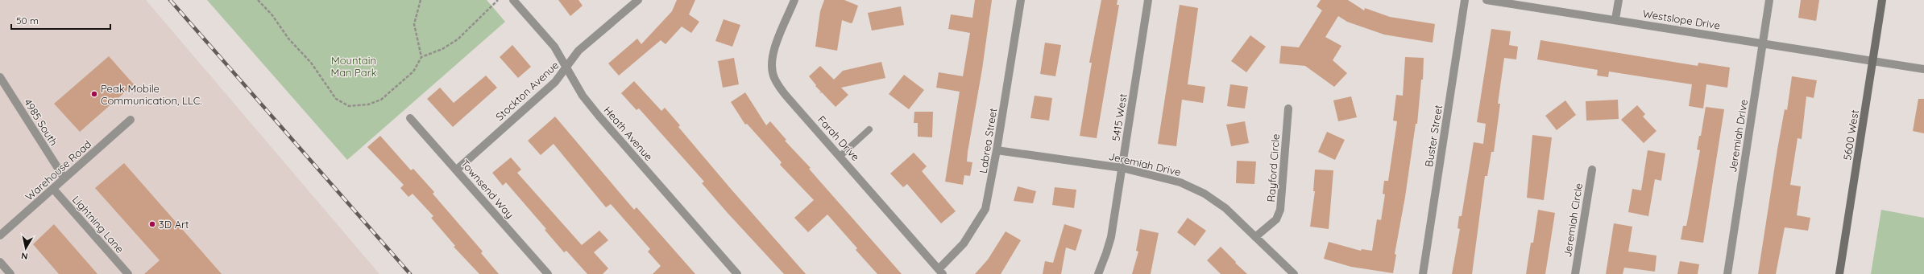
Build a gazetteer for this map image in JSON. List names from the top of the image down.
{
  "streets": {
    "main road": ["5600 West"],
    "street": [
      "Westslope Drive",
      "Stockton Avenue",
      "5415 West",
      "4985 South",
      "Heath Avenue",
      "Buster Street",
      "Jeremiah Drive",
      "Farah Drive",
      "Labrea Street",
      "Rayford Circle",
      "Warehouse Road",
      "Townsend Way",
      "Jeremiah Circle",
      "Lightning Lane"
    ]
  },
  "crossings": [
    ["Westslope Drive", "5600 West"],
    ["Westslope Drive", "Jeremiah Drive"],
    ["Stockton Avenue", "Heath Avenue"],
    ["Stockton Avenue", "Townsend Way"],
    ["5415 West", "Jeremiah Drive"],
    ["4985 South", "Warehouse Road"],
    ["Jeremiah Drive", "Labrea Street"],
    ["Jeremiah Drive", "Rayford Circle"],
    ["Farah Drive", "Labrea Street"],
    ["Warehouse Road", "Lightning Lane"]
  ],
  "parks": ["Mountain Man Park"],
  "places": ["Peak Mobile Communication, LLC.", "3D Art"],
  "scale_bar": "50 m",
  "north": "bottom"
}
